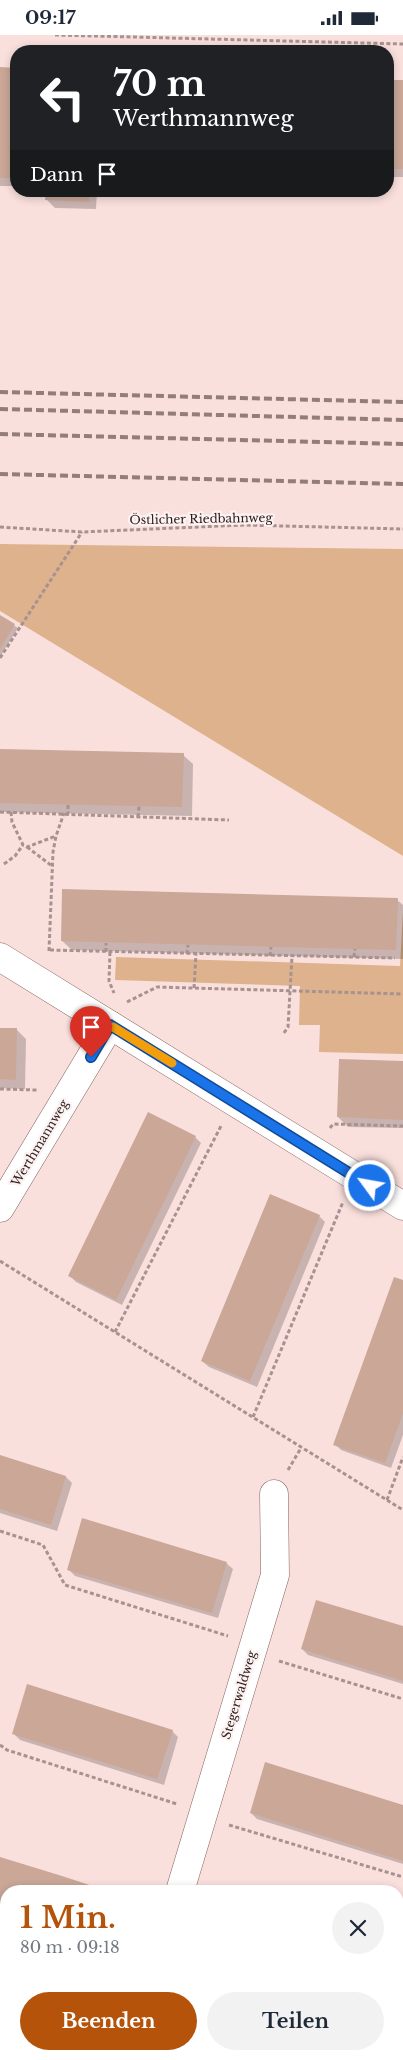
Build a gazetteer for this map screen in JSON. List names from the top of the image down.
{
  "streets": {
    "street": ["Werthmannweg", "Stegerwaldweg"],
    "path": ["Östlicher Riedbahnweg"]
  },
  "page": {
    "status": "09:17",
    "turn": ["70 m", "Werthmannweg"],
    "then": "Dann",
    "heading": ["1 Min.", "80 m · 09:18"],
    "buttons": ["Beenden", "Teilen"]
  }
}
